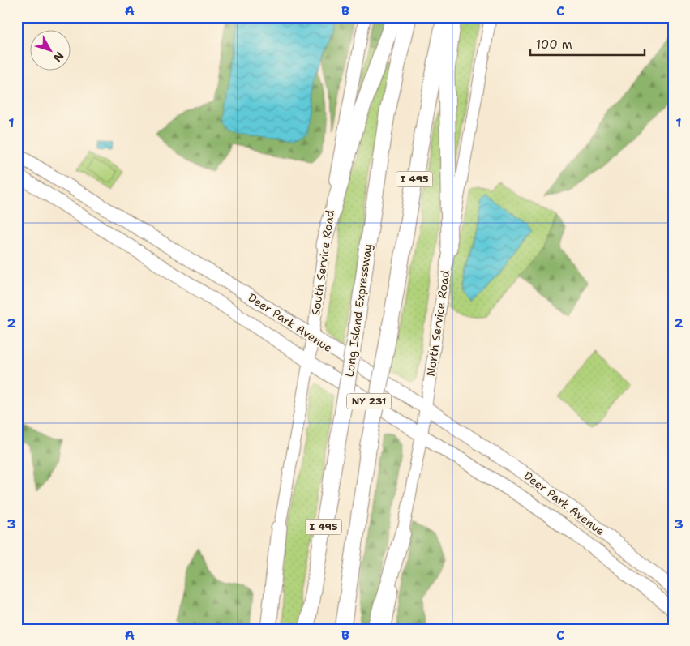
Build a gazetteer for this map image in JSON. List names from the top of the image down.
{
  "streets": {
    "highway": ["I 495", "Long Island Expressway"],
    "main road": [
      "South Service Road",
      "Deer Park Avenue",
      "North Service Road",
      "NY 231"
    ]
  },
  "crossings": [
    ["South Service Road", "Deer Park Avenue"],
    ["Deer Park Avenue", "North Service Road"]
  ],
  "scale_bar": "100 m",
  "north": "bottom right",
  "grid": {
    "columns": ["A", "B", "C"],
    "rows": ["1", "2", "3"]
  }
}
